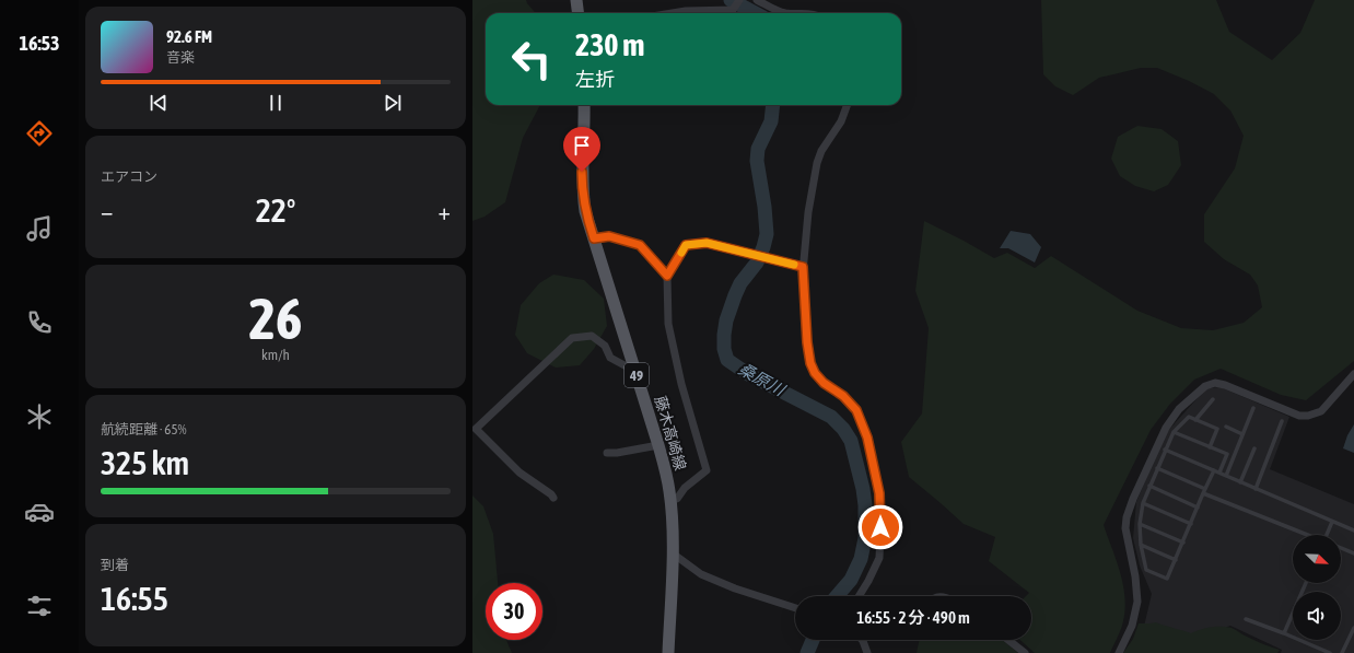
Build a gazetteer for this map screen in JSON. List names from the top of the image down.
{
  "streets": {
    "main road": ["49", "藤木高崎線"]
  },
  "water": ["桑原川"],
  "north": "bottom right",
  "page": {
    "tabs": "16:53",
    "turn": ["230 m", "左折"],
    "song": ["92.6 FM", "音楽"],
    "tile": [
      "エアコン",
      ["26", "km/h"],
      ["航続距離 · 65%", "325 km"],
      ["到着", "16:55"]
    ],
    "heat": ["−", "22°", "+"],
    "limit": "30",
    "trip": "16:55 · 2 分 · 490 m"
  }
}
